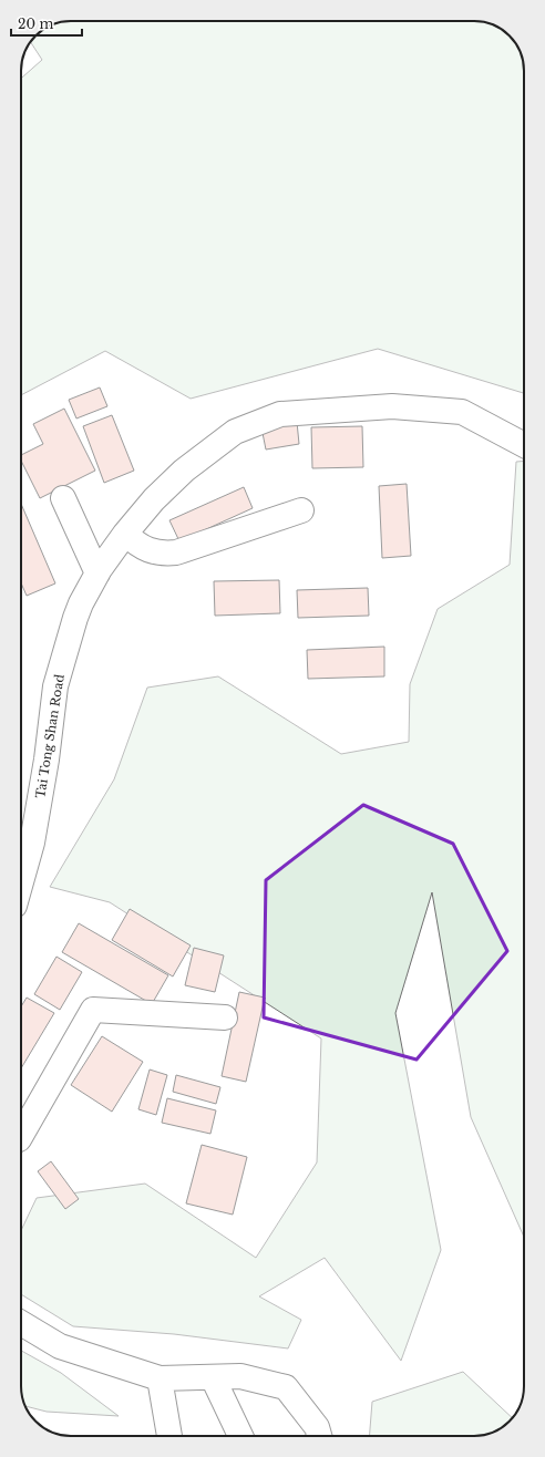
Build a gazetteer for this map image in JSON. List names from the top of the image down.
{
  "streets": {
    "street": ["Tai Tong Shan Road"]
  },
  "scale_bar": "20 m"
}
